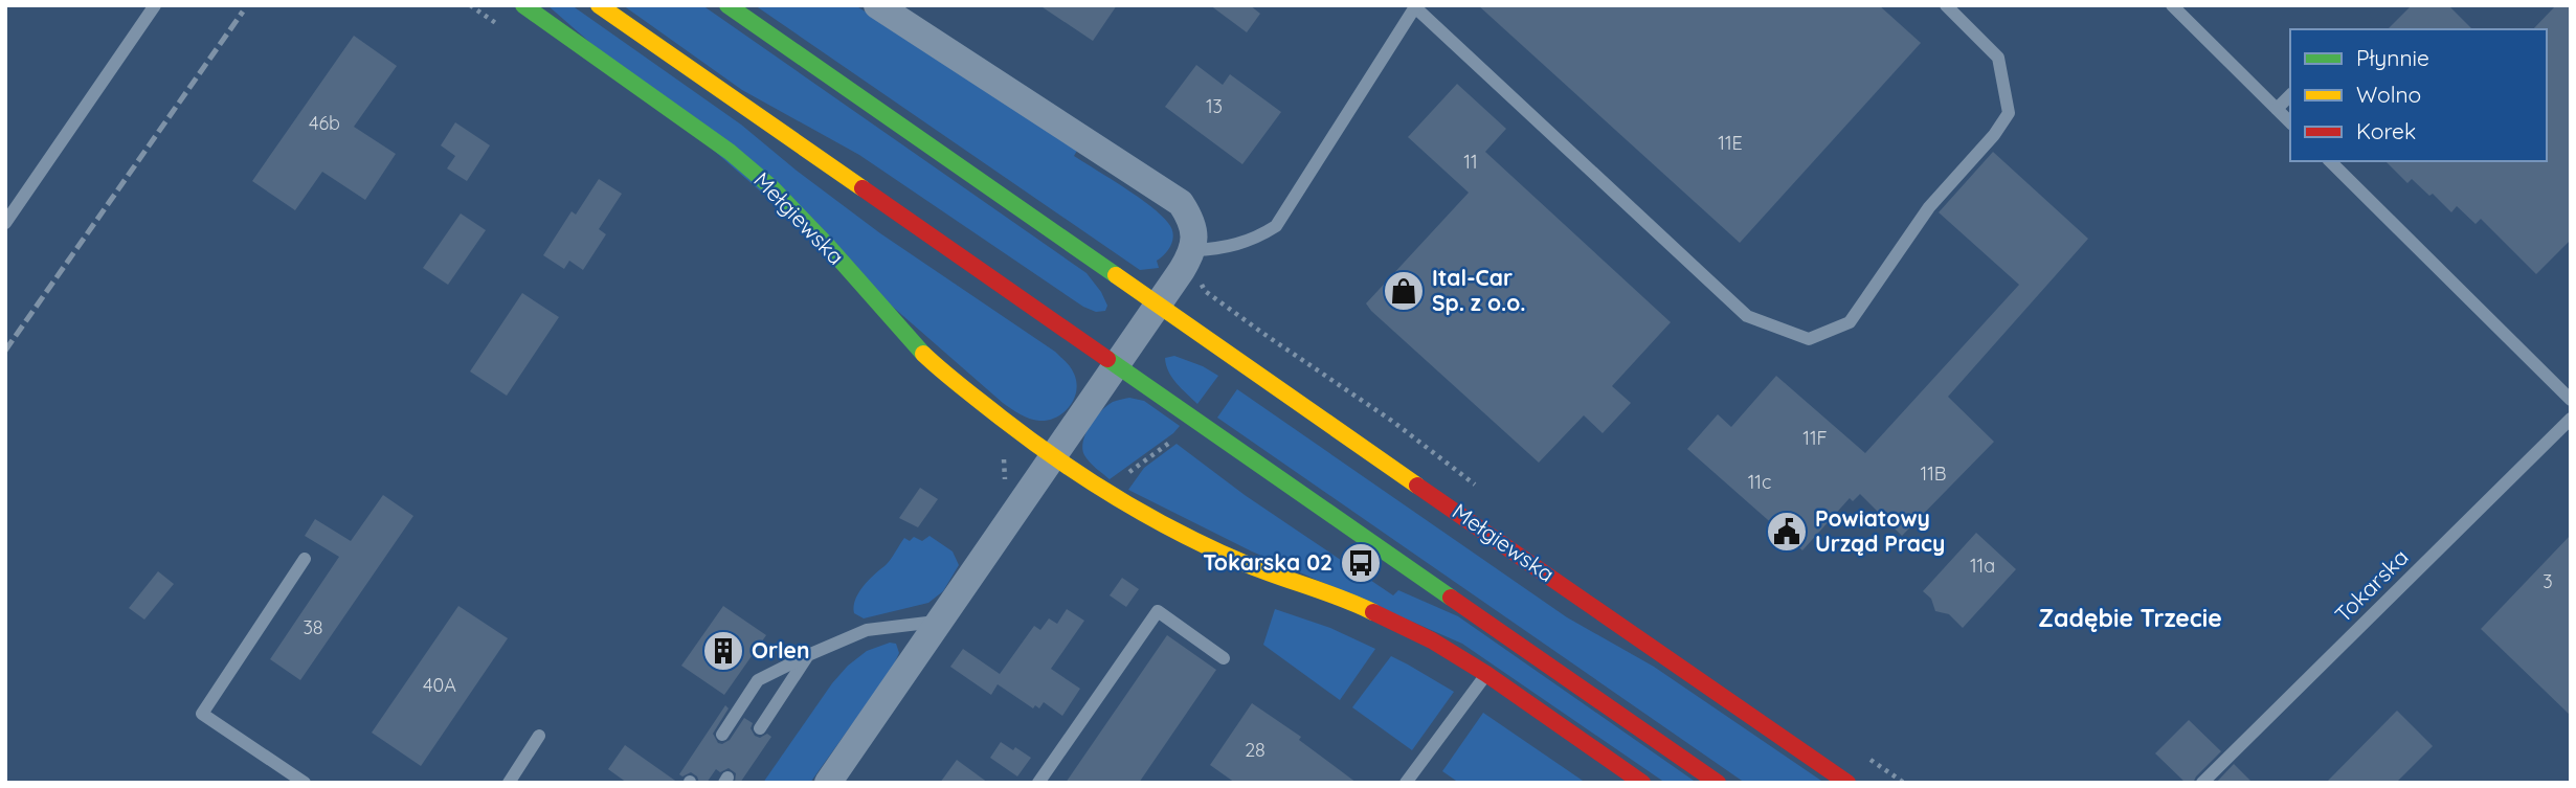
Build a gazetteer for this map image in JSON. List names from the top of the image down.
{
  "streets": {
    "main road": ["Mełgiewska"],
    "lane": ["Tokarska"]
  },
  "districts": ["Zadębie Trzecie"],
  "places": {
    "shop": ["Ital-Car Sp. z o.o."],
    "public building": ["Powiatowy Urząd Pracy"],
    "bus stop": ["Tokarska 02"],
    "building": ["Orlen"]
  },
  "house_numbers": [
    "13",
    "46b",
    "11E",
    "11",
    "11F",
    "11B",
    "11c",
    "11a",
    "3",
    "38",
    "40A",
    "28"
  ],
  "legend": ["Płynnie", "Wolno", "Korek"]
}
